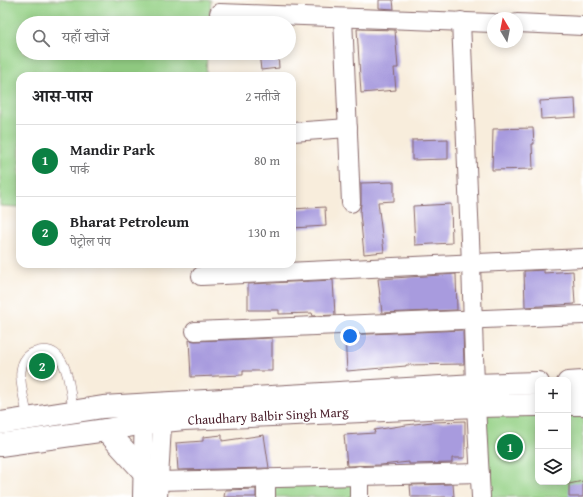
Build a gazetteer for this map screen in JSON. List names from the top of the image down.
{
  "streets": {
    "street": ["Chaudhary Balbir Singh Marg"]
  },
  "north": "top",
  "page": {
    "search": "यहाँ खोजें",
    "heading": ["आस-पास", "2 नतीजे"],
    "list": [
      {
        "mark": "1",
        "name": "Mandir Park",
        "note": "पार्क",
        "value": "80 m"
      },
      {
        "mark": "2",
        "name": "Bharat Petroleum",
        "note": "पेट्रोल पंप",
        "value": "130 m"
      }
    ],
    "pins": ["2", "1"],
    "map_buttons": ["+", "−"]
  }
}
